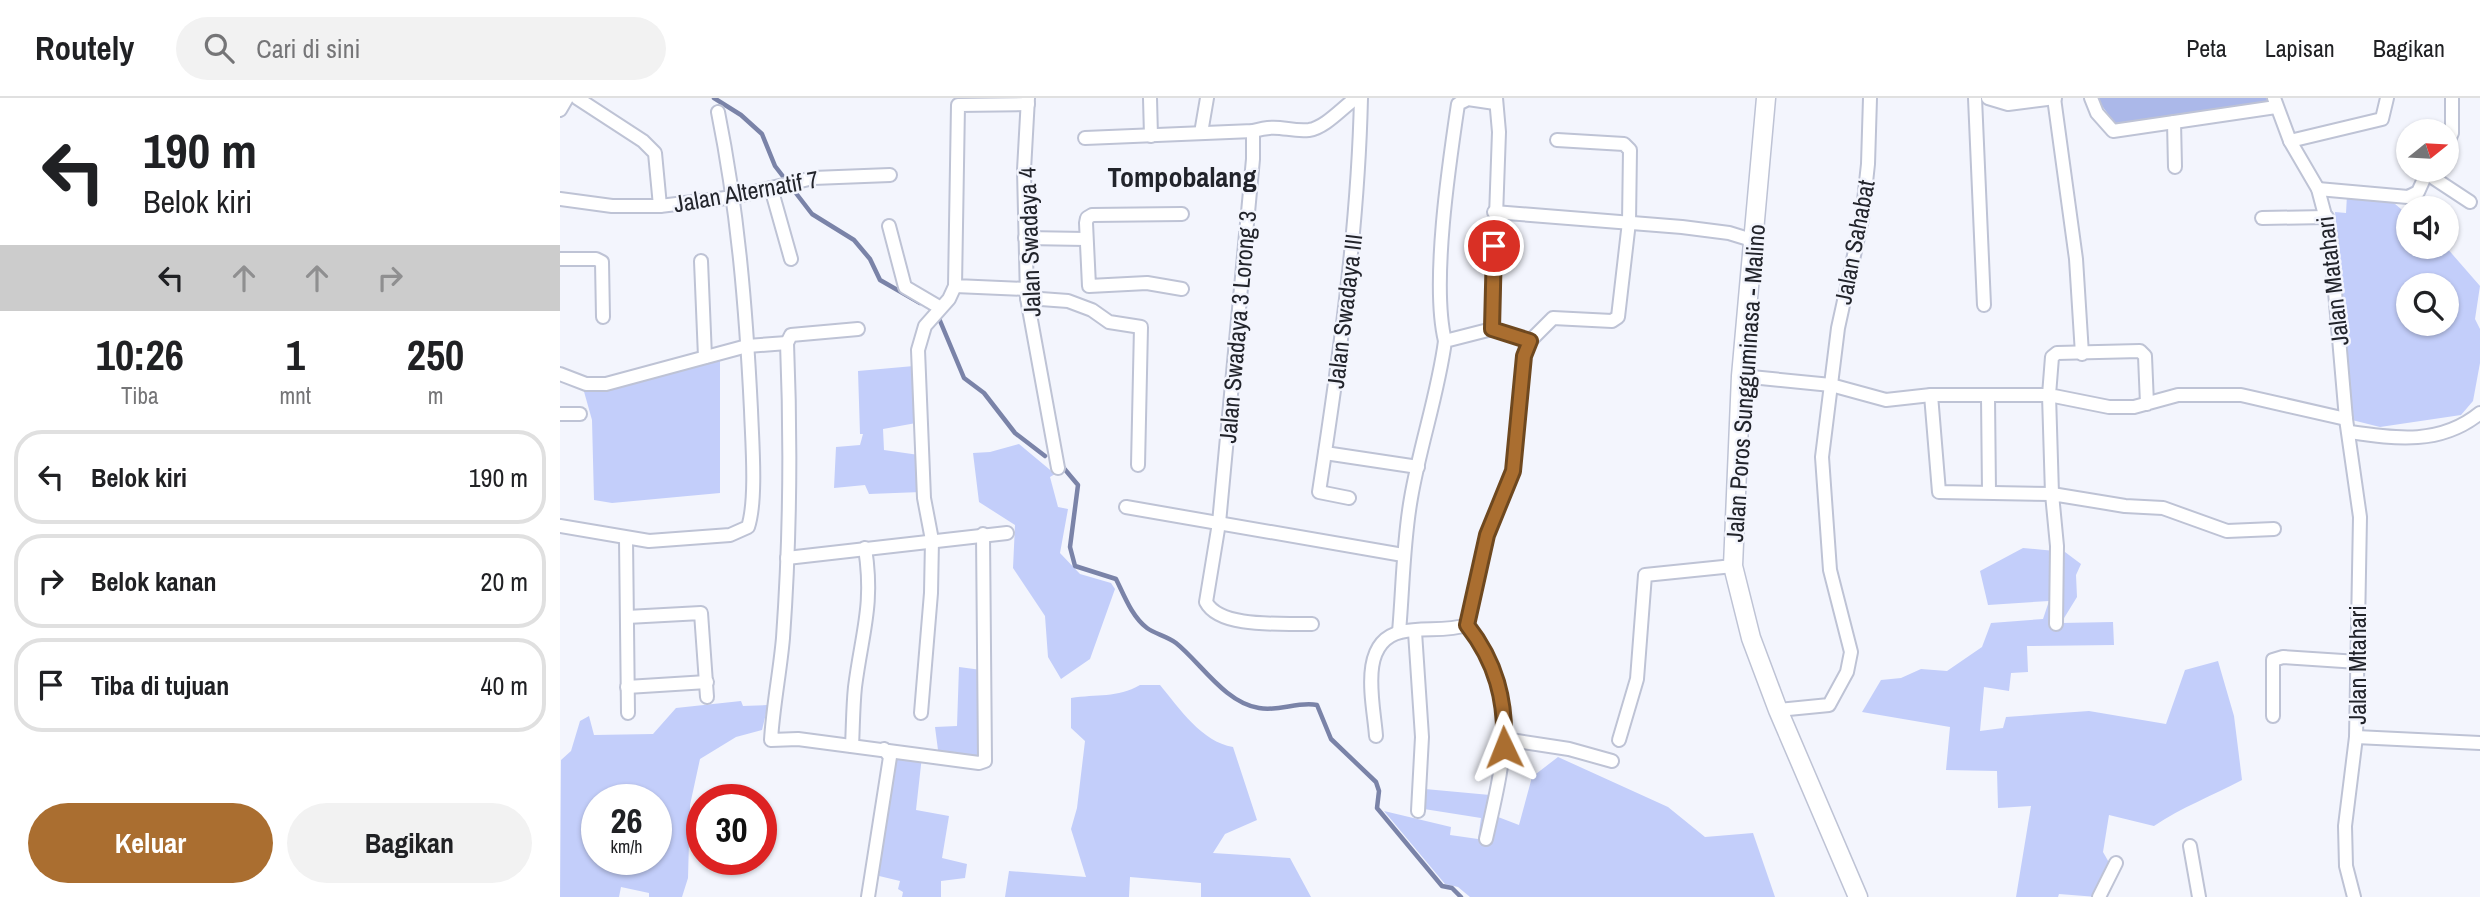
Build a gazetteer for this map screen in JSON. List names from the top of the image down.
{
  "streets": {
    "main road": ["Jalan Poros Sungguminasa - Malino"],
    "street": [
      "Jalan Alternatif 7",
      "Jalan Swadaya 4",
      "Jalan Sahabat",
      "Jalan Matahari",
      "Jalan Swadaya III",
      "Jalan Swadaya 3 Lorong 3",
      "Jalan Mtahari"
    ]
  },
  "crossings": [
    ["Jalan Sahabat", "Jalan Poros Sungguminasa - Malino"],
    ["Jalan Matahari", "Jalan Mtahari"]
  ],
  "districts": ["Tompobalang"],
  "north": "right",
  "page": {
    "header": "Routely",
    "search": "Cari di sini",
    "nav": ["Peta", "Lapisan", "Bagikan"],
    "turn": ["190 m", "Belok kiri"],
    "eta": [
      "10:26",
      "Tiba",
      "1",
      "mnt",
      "250",
      "m"
    ],
    "list": [
      {
        "name": "Belok kiri",
        "value": "190 m"
      },
      {
        "name": "Belok kanan",
        "value": "20 m"
      },
      {
        "name": "Tiba di tujuan",
        "value": "40 m"
      }
    ],
    "speed": "26 km/h",
    "limit": "30",
    "buttons": ["Keluar", "Bagikan"]
  }
}
